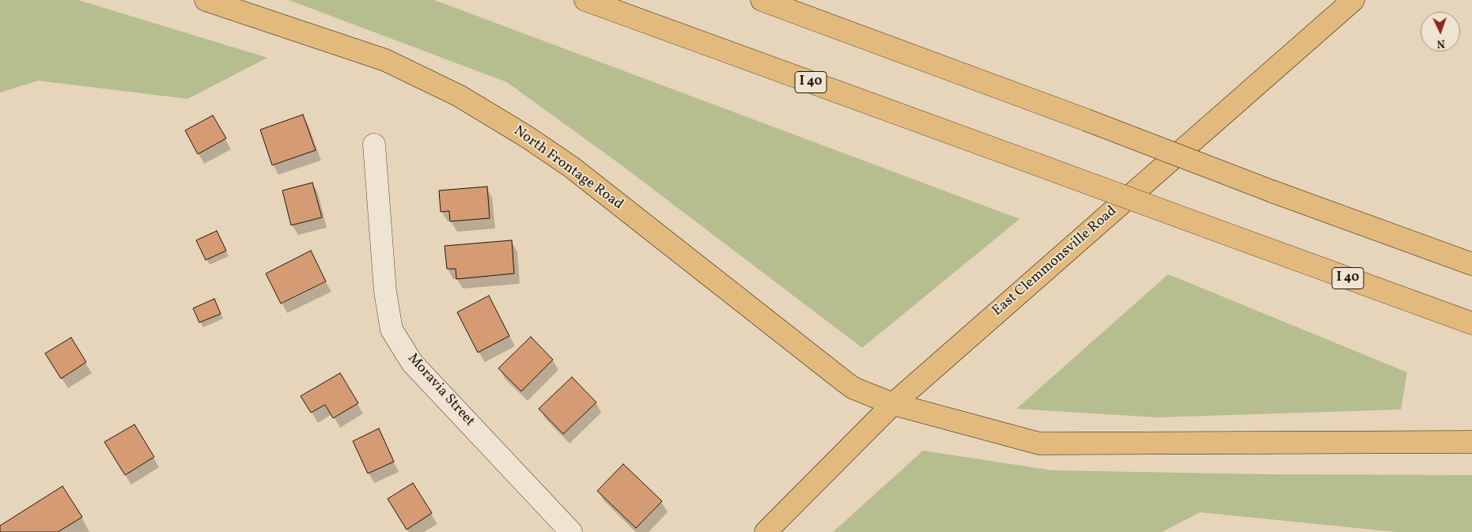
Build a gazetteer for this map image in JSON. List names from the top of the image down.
{
  "streets": {
    "main road": ["I 40", "North Frontage Road", "East Clemmonsville Road"],
    "street": ["Moravia Street"]
  },
  "crossings": [
    ["North Frontage Road", "East Clemmonsville Road"]
  ],
  "north": "bottom"
}
